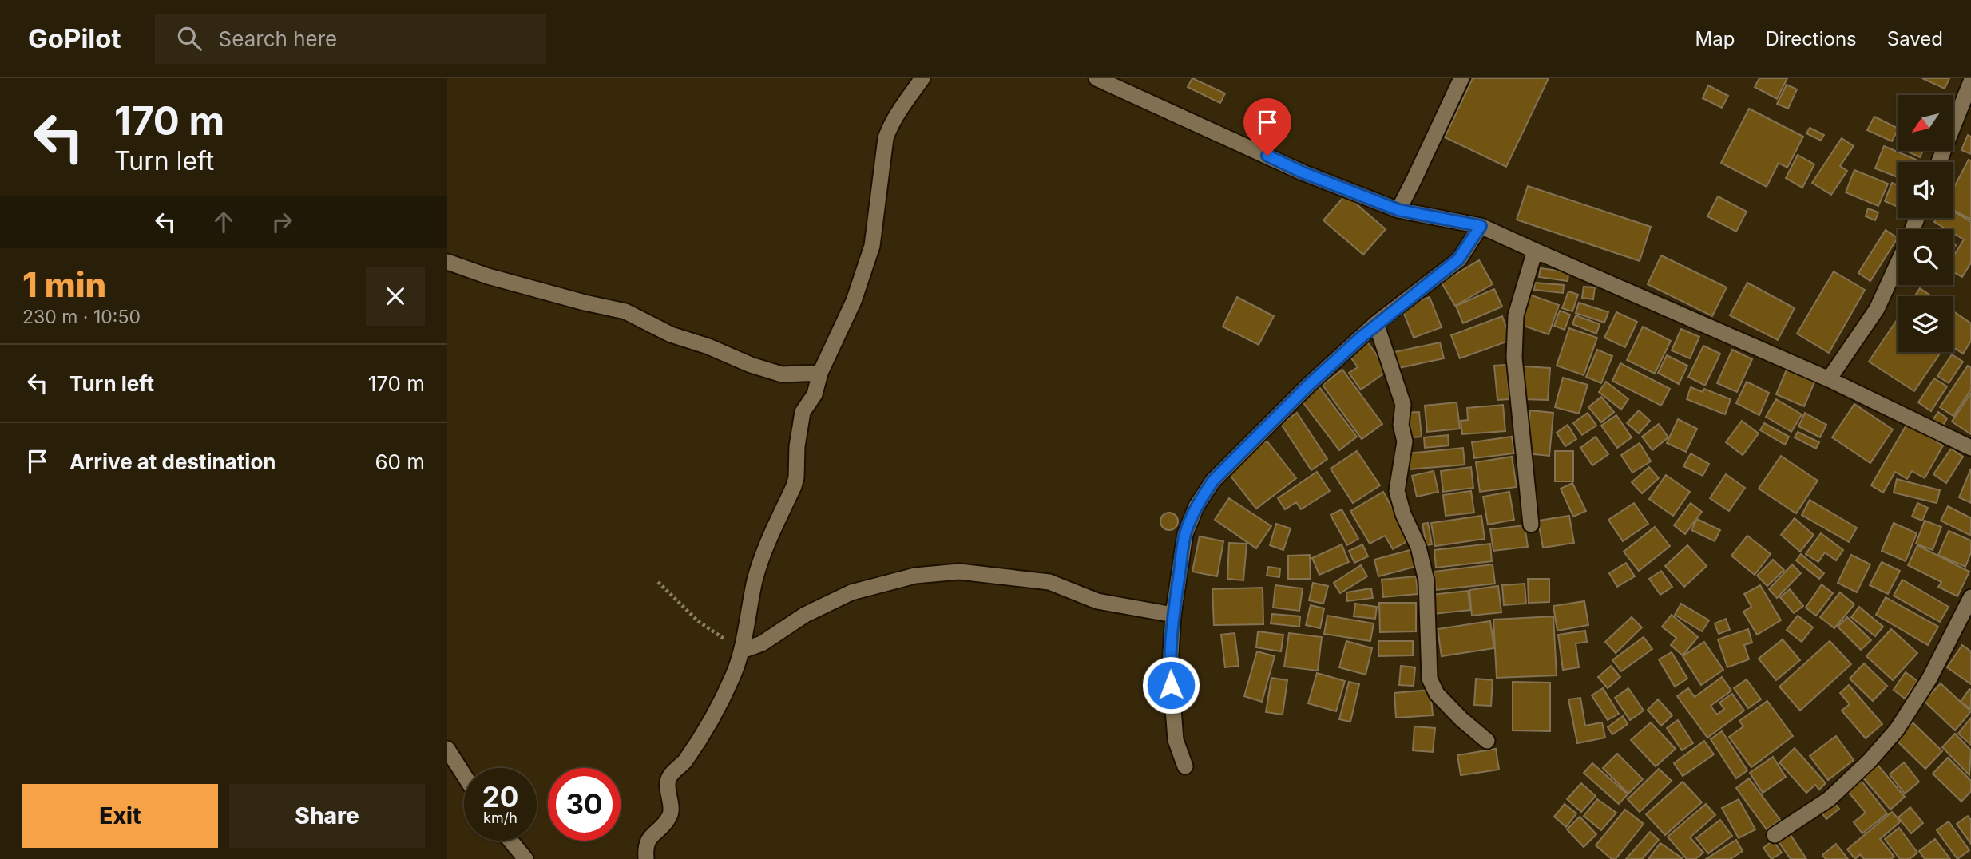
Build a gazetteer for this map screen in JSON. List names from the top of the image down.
{
  "north": "bottom left",
  "page": {
    "header": "GoPilot",
    "search": "Search here",
    "nav": ["Map", "Directions", "Saved"],
    "turn": ["170 m", "Turn left"],
    "heading": ["1 min", "230 m · 10:50"],
    "list": [
      {
        "name": "Turn left",
        "value": "170 m"
      },
      {
        "name": "Arrive at destination",
        "value": "60 m"
      }
    ],
    "speed": "20 km/h",
    "limit": "30",
    "buttons": ["Exit", "Share"]
  }
}
